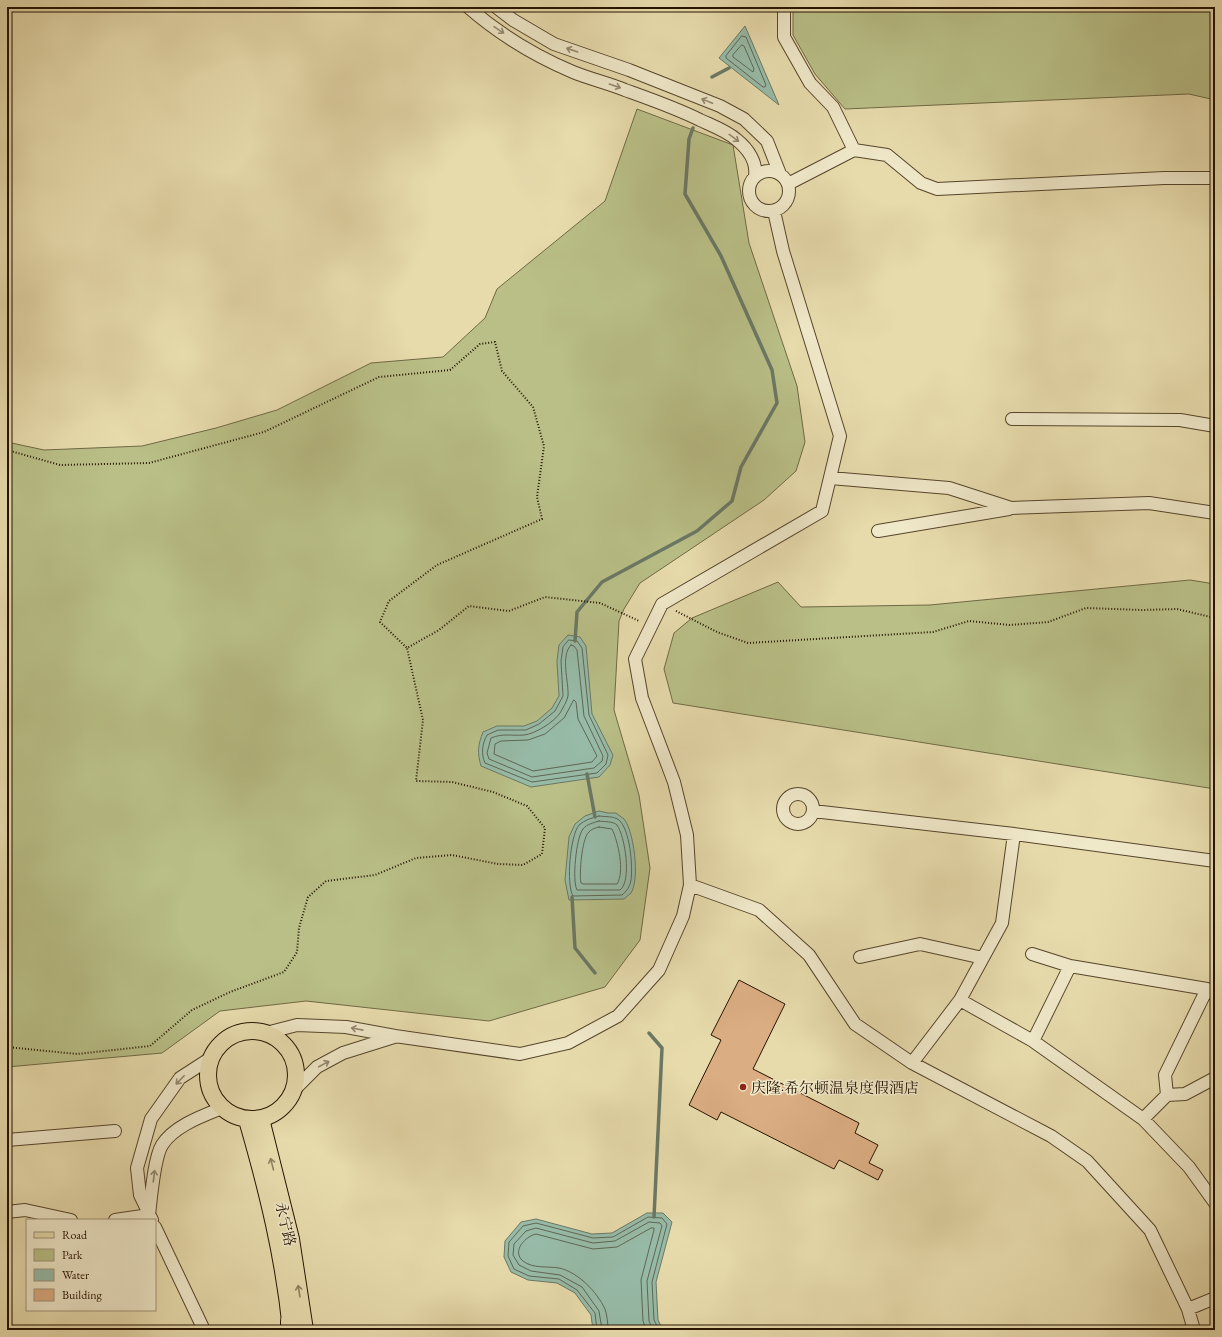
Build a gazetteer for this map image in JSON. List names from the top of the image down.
{
  "streets": {
    "main road": ["永宁路"]
  },
  "places": ["庆隆·希尔顿温泉度假酒店"],
  "legend": [
    "Road",
    "Park",
    "Water",
    "Building"
  ]
}
